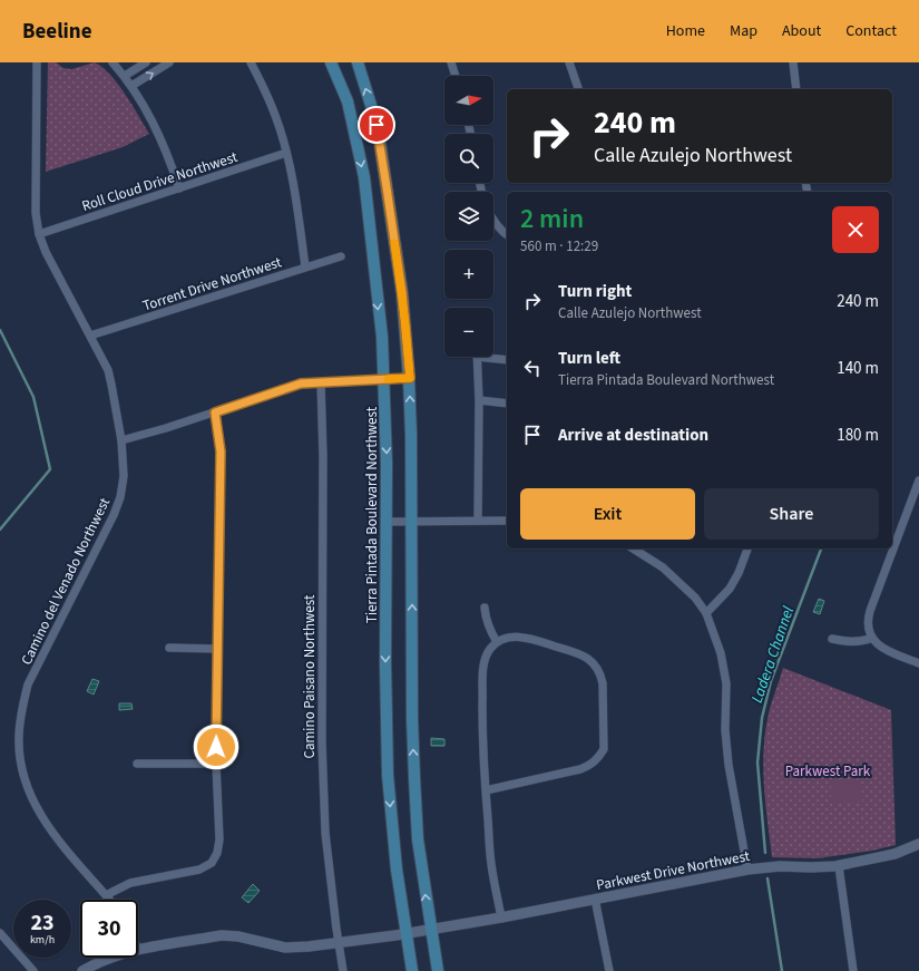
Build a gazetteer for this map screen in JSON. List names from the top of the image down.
{
  "streets": {
    "main road": ["Tierra Pintada Boulevard Northwest"],
    "street": [
      "Roll Cloud Drive Northwest",
      "Torrent Drive Northwest",
      "Camino del Venado Northwest",
      "Camino Paisano Northwest",
      "Parkwest Drive Northwest"
    ]
  },
  "crossings": [
    ["Roll Cloud Drive Northwest", "Camino del Venado Northwest"],
    ["Torrent Drive Northwest", "Camino del Venado Northwest"],
    ["Tierra Pintada Boulevard Northwest", "Parkwest Drive Northwest"],
    ["Camino Paisano Northwest", "Parkwest Drive Northwest"]
  ],
  "water": ["Ladera Channel"],
  "parks": ["Parkwest Park"],
  "north": "right",
  "page": {
    "header": "Beeline",
    "nav": [
      "Home",
      "Map",
      "About",
      "Contact"
    ],
    "map_buttons": ["+", "−"],
    "turn": ["240 m", "Calle Azulejo Northwest"],
    "heading": ["2 min", "560 m · 12:29"],
    "list": [
      {
        "name": "Turn right",
        "note": "Calle Azulejo Northwest",
        "value": "240 m"
      },
      {
        "name": "Turn left",
        "note": "Tierra Pintada Boulevard Northwest",
        "value": "140 m"
      },
      {
        "name": "Arrive at destination",
        "value": "180 m"
      }
    ],
    "buttons": ["Exit", "Share"],
    "speed": "23 km/h",
    "limit": "30"
  }
}
